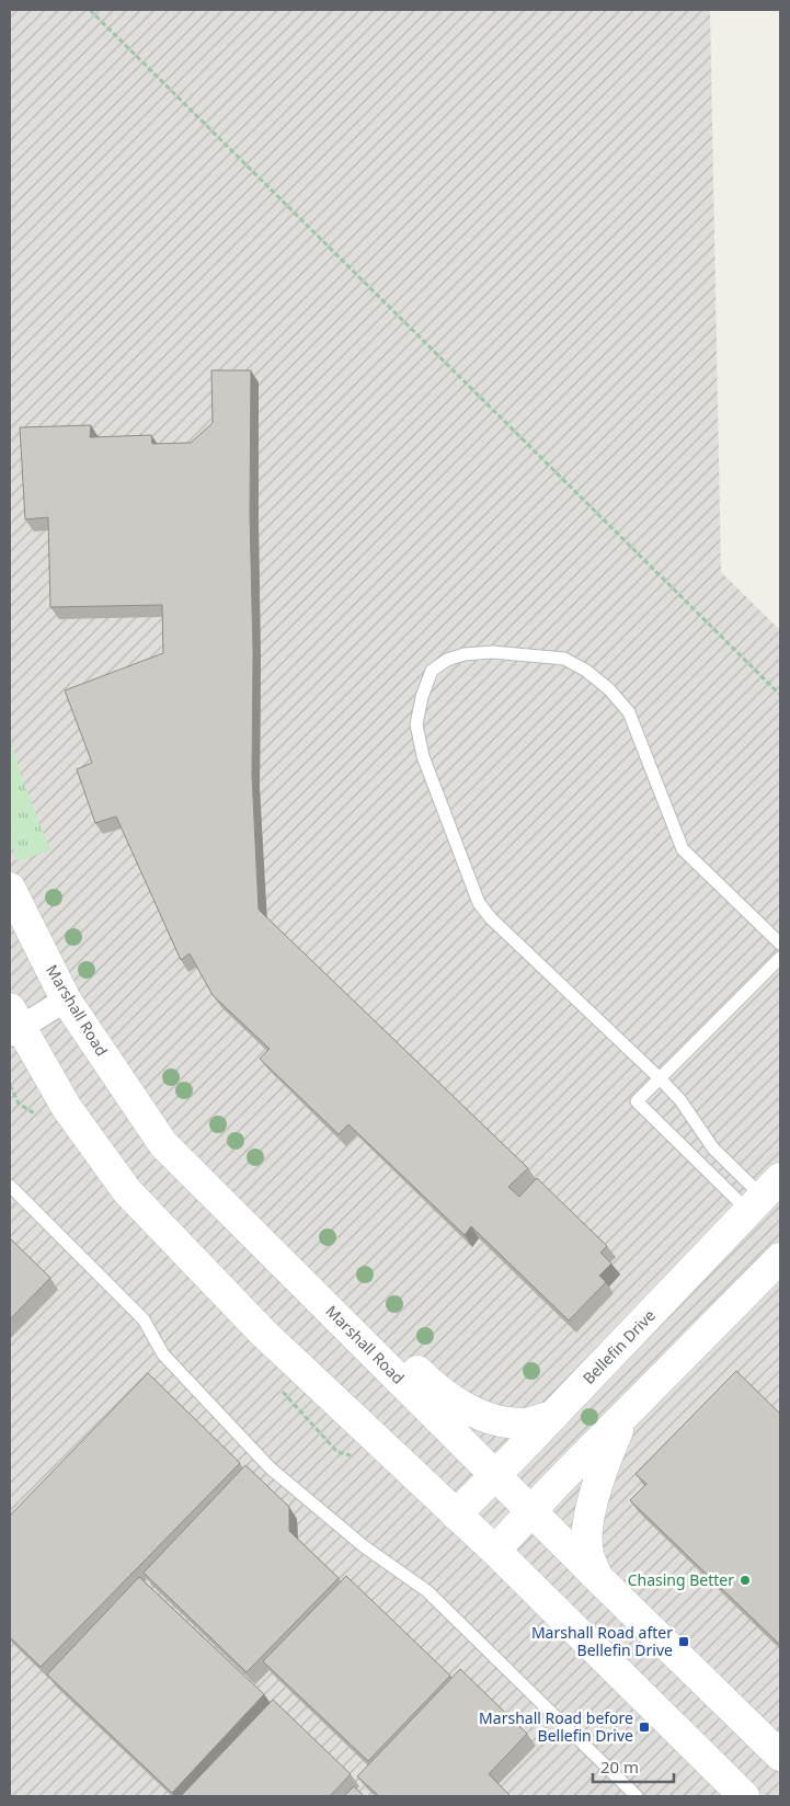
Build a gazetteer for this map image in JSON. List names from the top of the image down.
{
  "streets": {
    "main road": ["Marshall Road", "Bellefin Drive"]
  },
  "crossings": [
    ["Marshall Road", "Bellefin Drive"]
  ],
  "places": {
    "other": ["Chasing Better"],
    "transit": ["Marshall Road after Bellefin Drive", "Marshall Road before Bellefin Drive"]
  },
  "scale_bar": "20 m"
}
